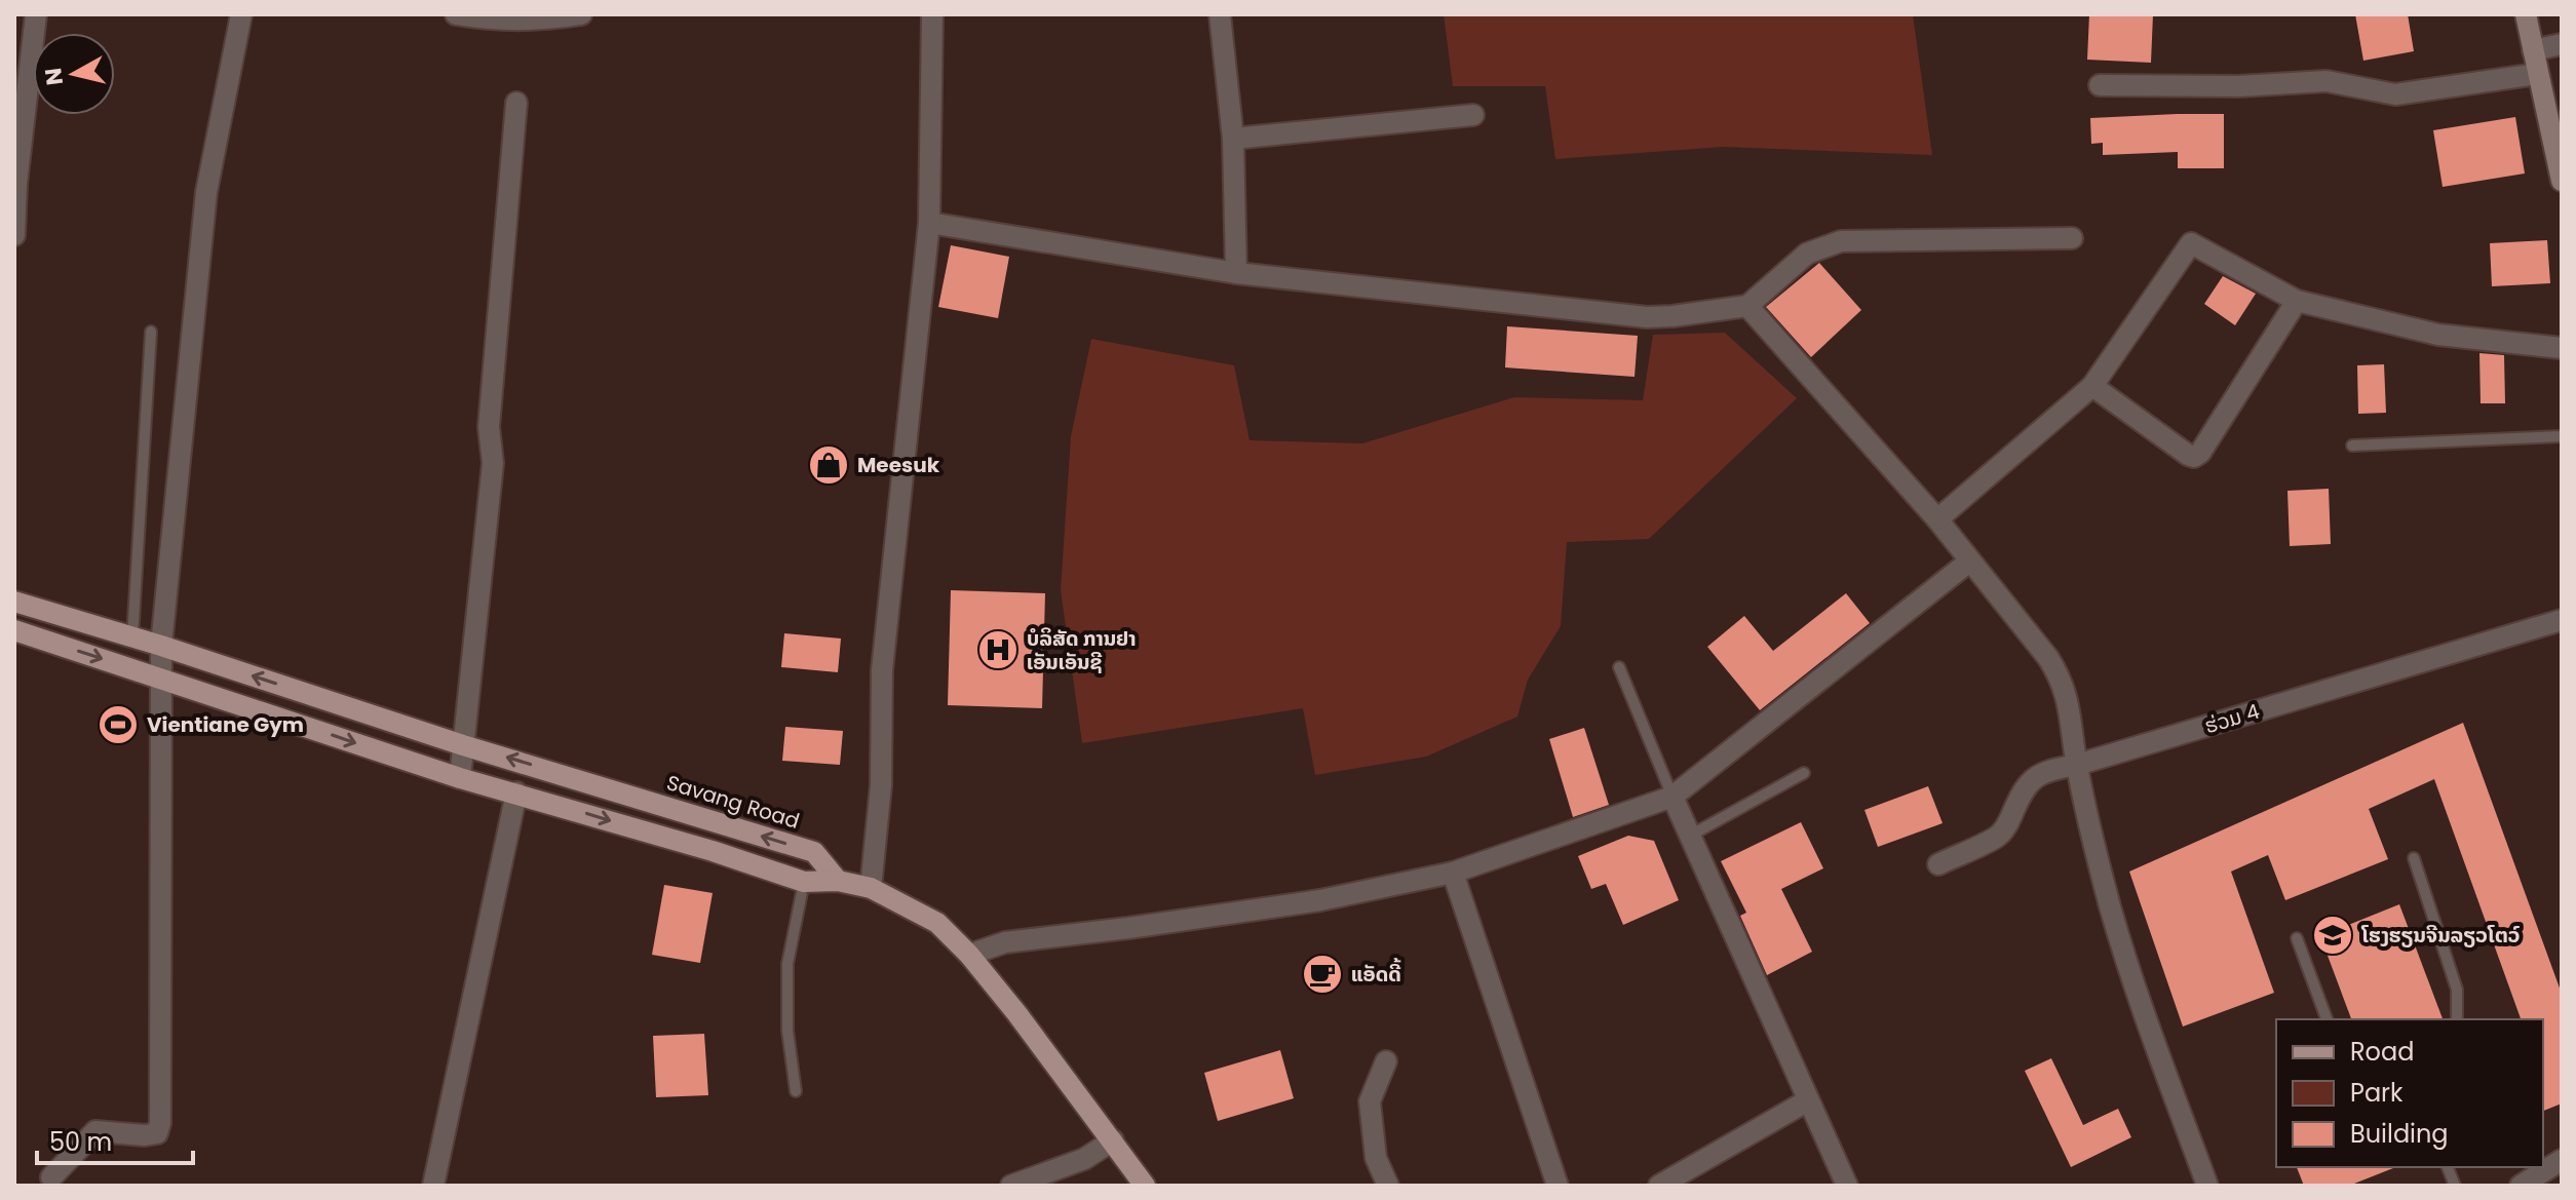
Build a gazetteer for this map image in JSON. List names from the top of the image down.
{
  "streets": {
    "main road": ["Savang Road"],
    "street": ["ຮ່ວມ 4"]
  },
  "places": {
    "shop": ["Meesuk"],
    "hospital": ["ບໍລິສັດ ການຢາ ເອັນເອັນຊີ"],
    "sports": ["Vientiane Gym"],
    "school or university": ["ໂຮງຮຽນຈີນລຽວໂຕວ໌"],
    "cafe": ["ແອັດດີ້"]
  },
  "legend": ["Road", "Park", "Building"],
  "scale_bar": "50 m",
  "north": "left"
}
